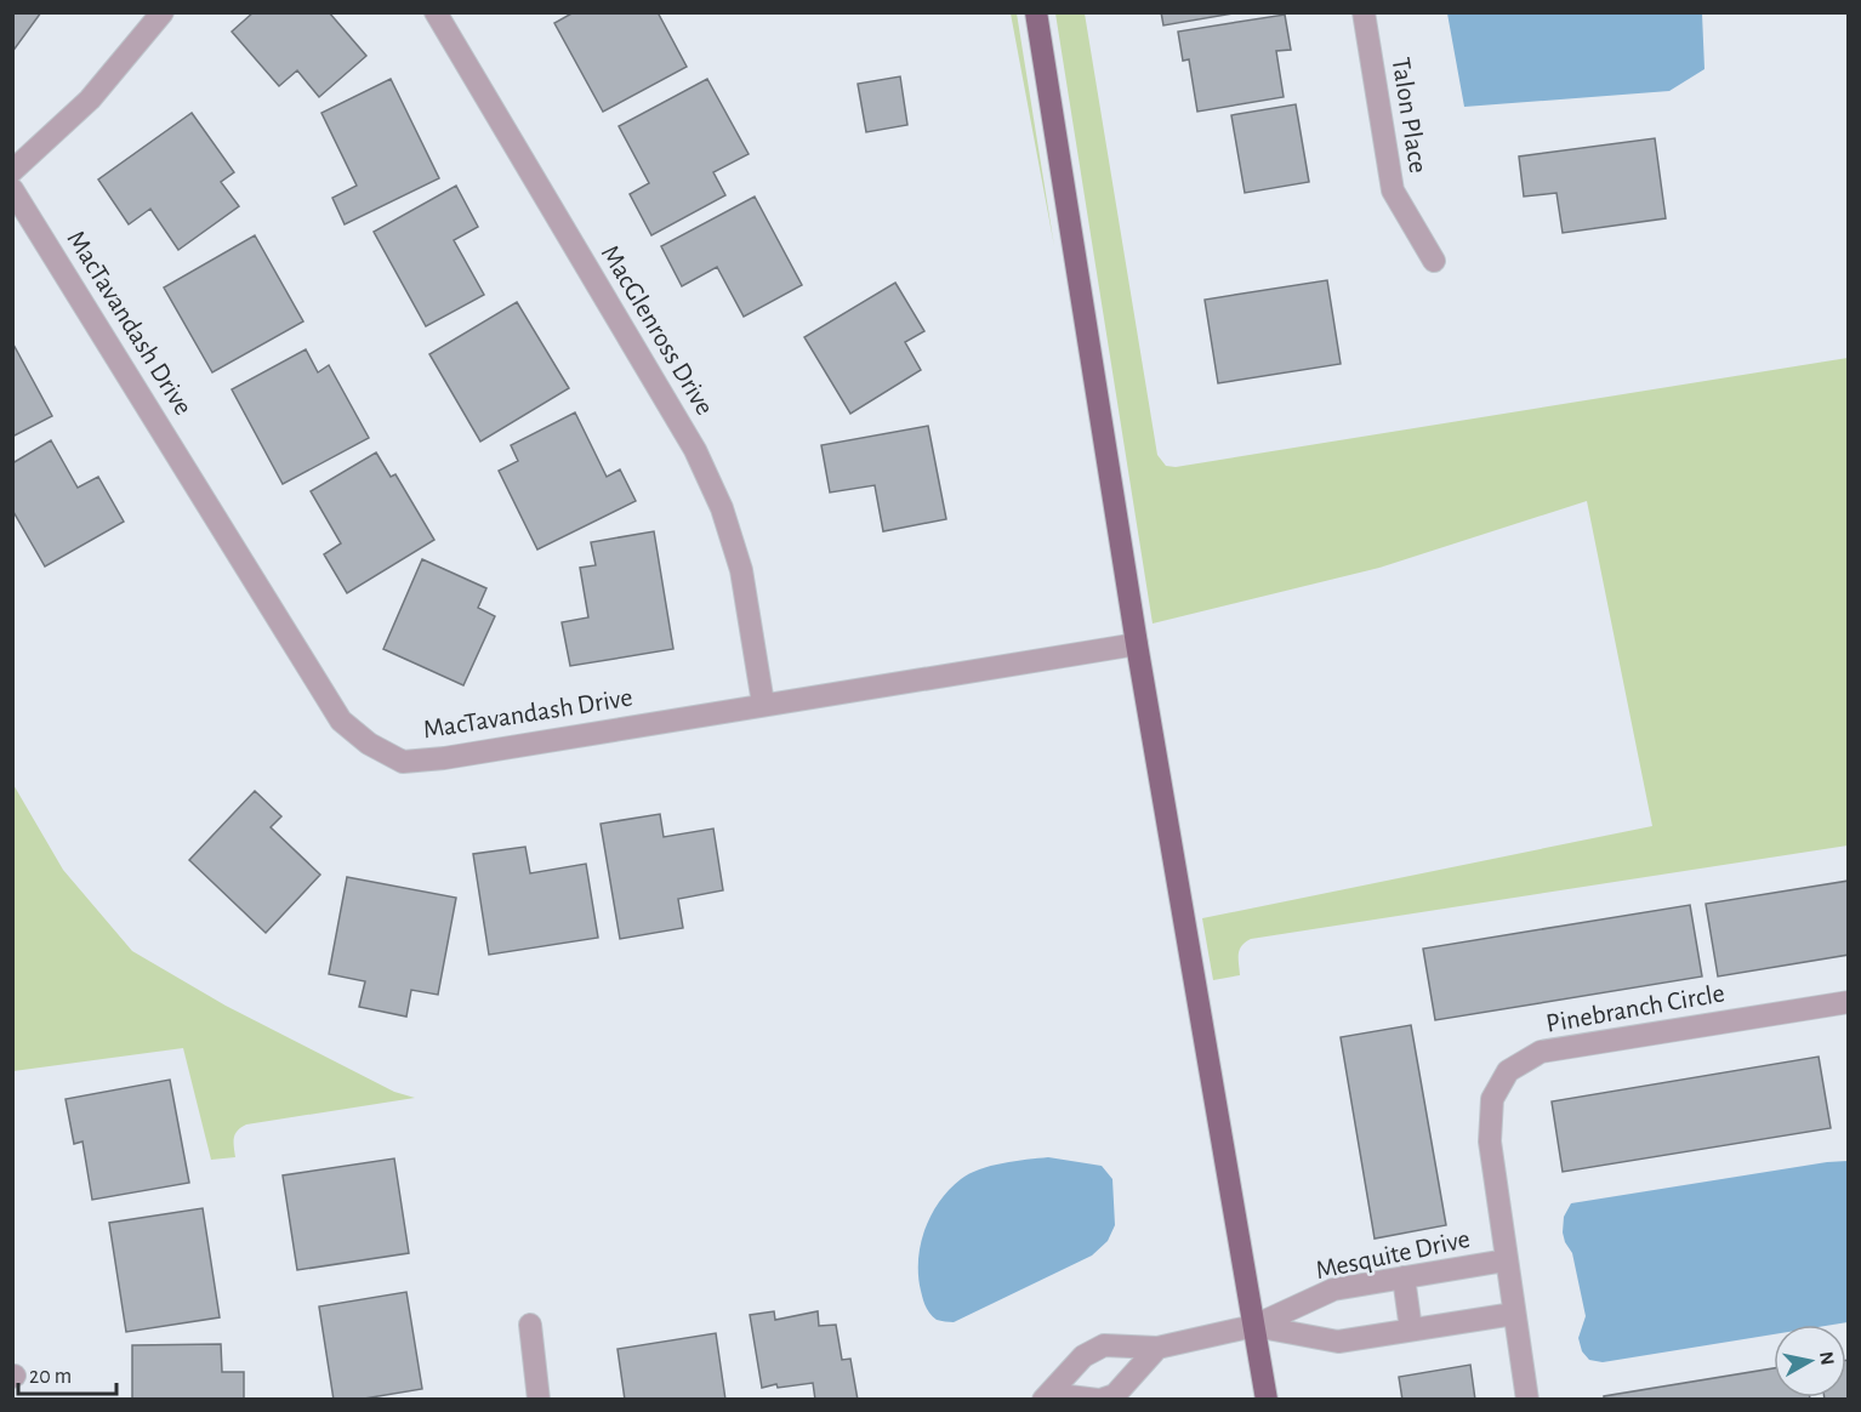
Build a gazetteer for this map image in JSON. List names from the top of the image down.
{
  "streets": {
    "street": [
      "Talon Place",
      "MacTavandash Drive",
      "MacGlenross Drive",
      "Pinebranch Circle",
      "Mesquite Drive"
    ]
  },
  "crossings": [
    ["MacTavandash Drive", "MacGlenross Drive"],
    ["Pinebranch Circle", "Mesquite Drive"]
  ],
  "scale_bar": "20 m",
  "north": "right"
}
